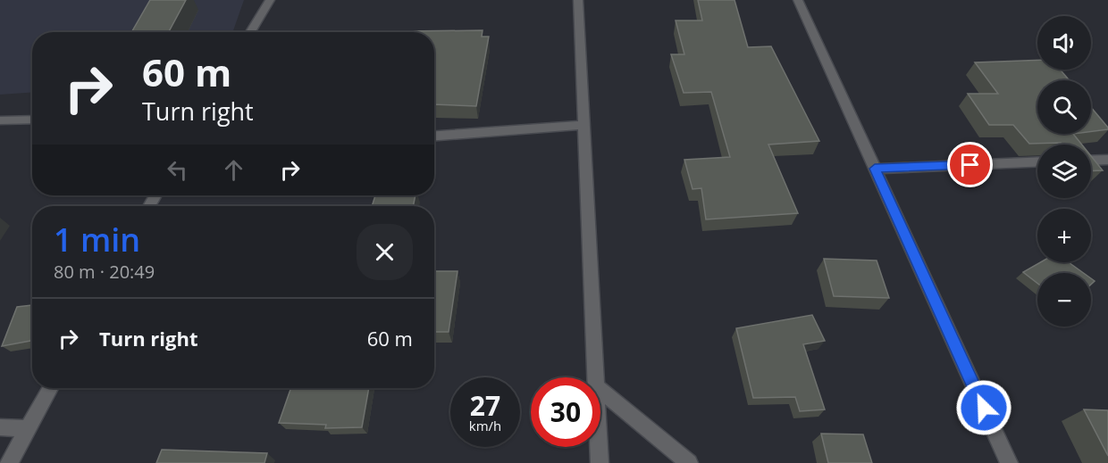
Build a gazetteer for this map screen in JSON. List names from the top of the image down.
{
  "page": {
    "map_buttons": ["+", "−"],
    "turn": ["60 m", "Turn right"],
    "heading": ["1 min", "80 m · 20:49"],
    "list": [
      {
        "name": "Turn right",
        "value": "60 m"
      }
    ],
    "speed": "27 km/h",
    "limit": "30"
  }
}
